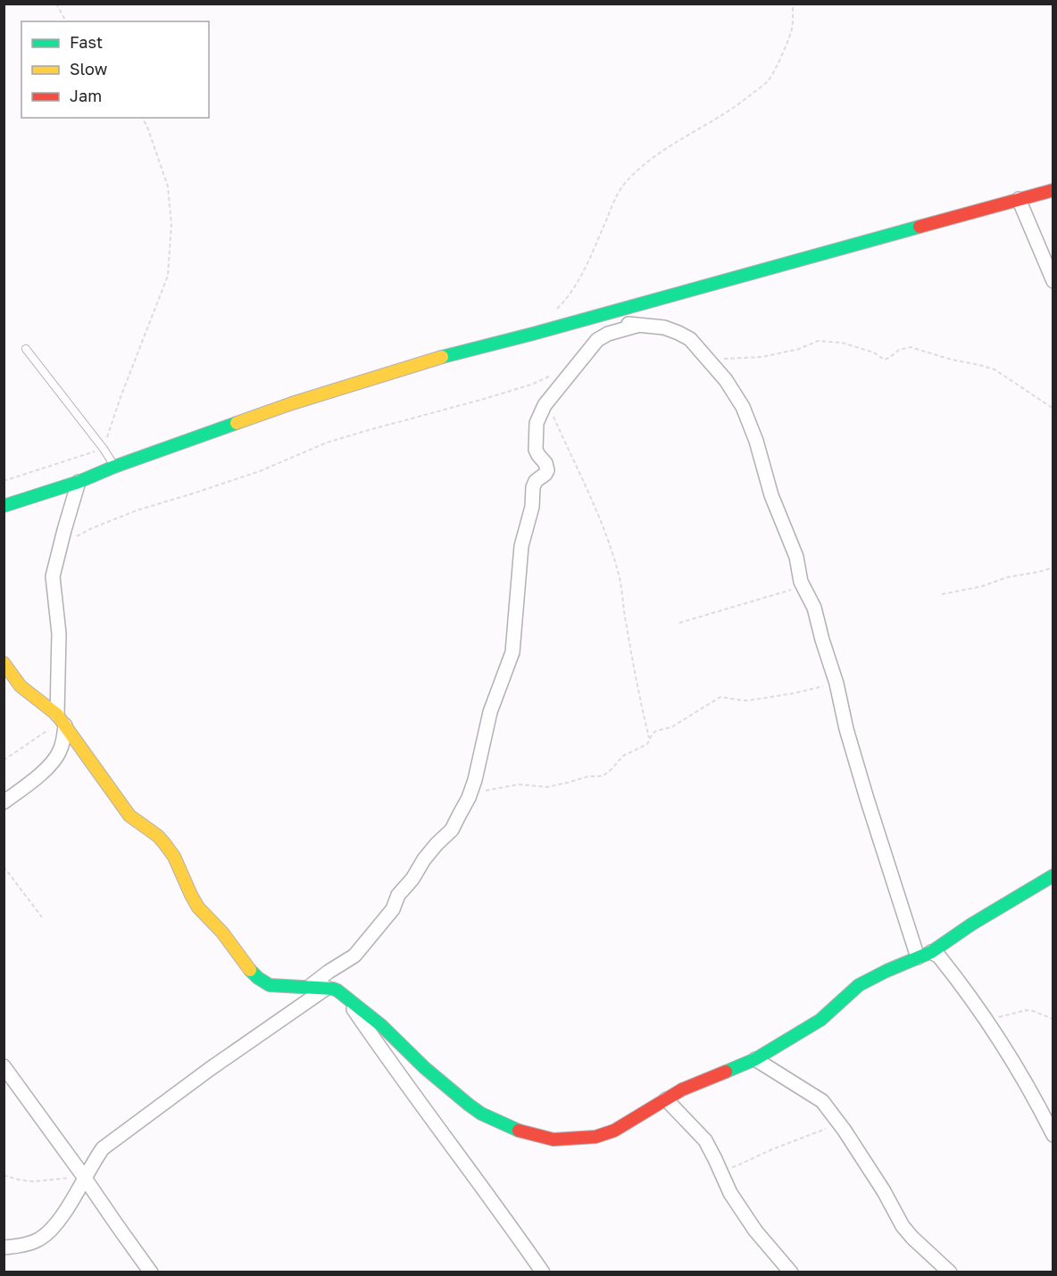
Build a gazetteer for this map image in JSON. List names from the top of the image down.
{
  "legend": ["Fast", "Slow", "Jam"]
}
